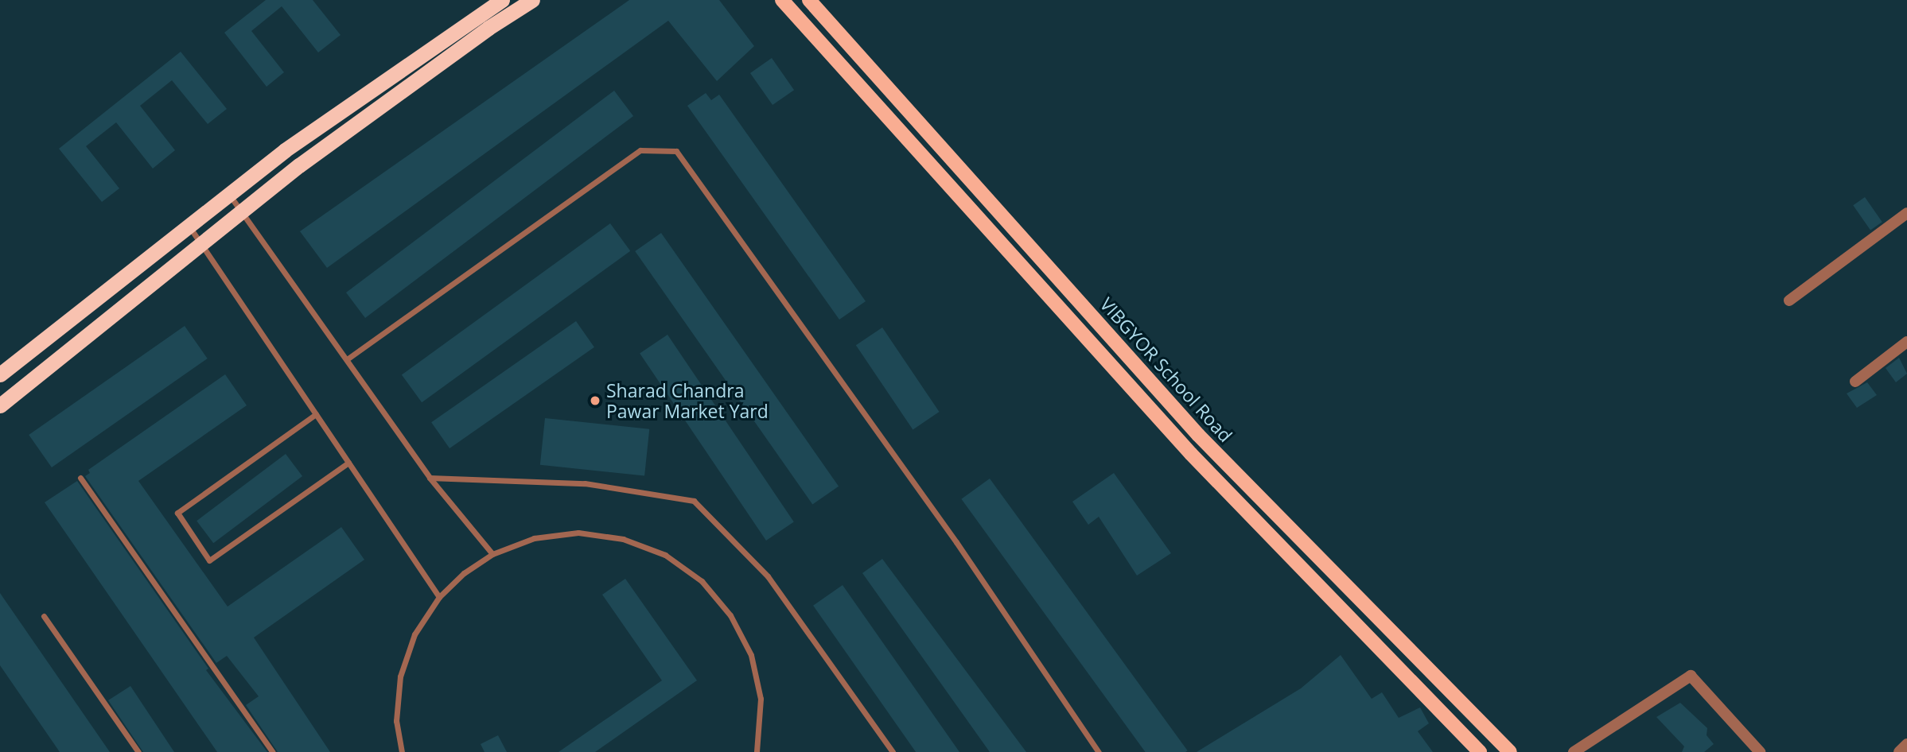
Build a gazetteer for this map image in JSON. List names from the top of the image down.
{
  "streets": {
    "main road": ["VIBGYOR School Road"]
  },
  "places": ["Sharad Chandra Pawar Market Yard"]
}
